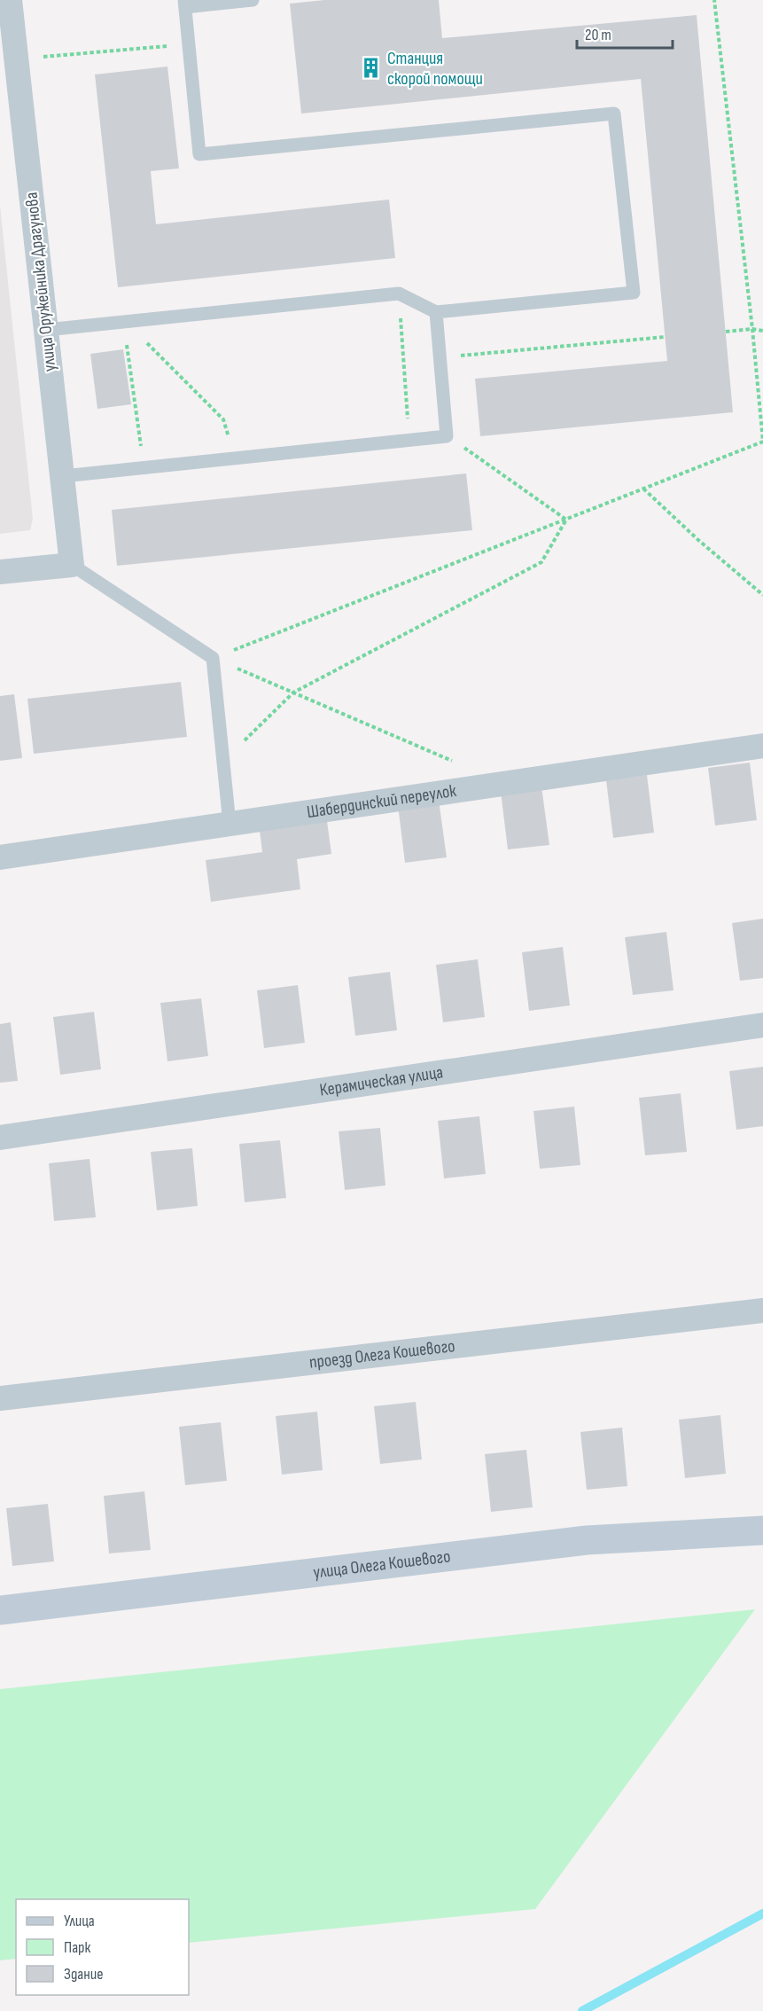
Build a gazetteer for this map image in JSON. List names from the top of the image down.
{
  "streets": {
    "main road": ["улица Олега Кошевого"],
    "street": [
      "улица Оружейника Драгунова",
      "Шабердинский переулок",
      "Керамическая улица",
      "проезд Олега Кошевого"
    ]
  },
  "places": {
    "building": ["Станция скорой помощи"]
  },
  "legend": ["Улица", "Парк", "Здание"],
  "scale_bar": "20 m"
}
